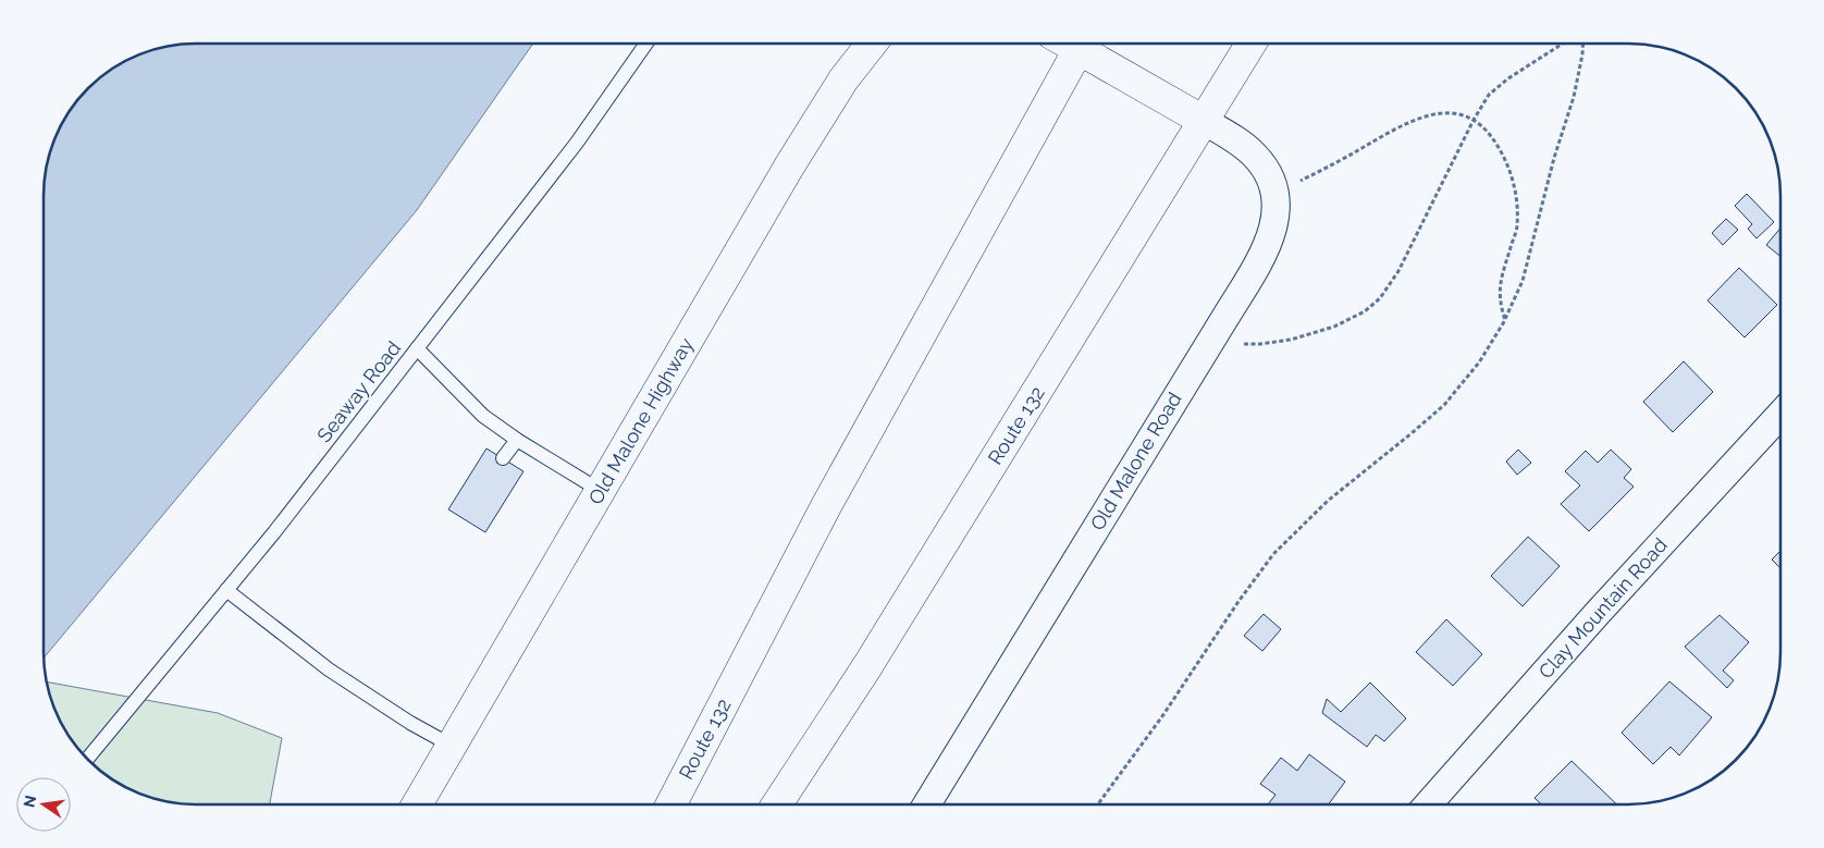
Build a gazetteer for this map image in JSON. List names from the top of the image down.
{
  "streets": {
    "main road": ["Old Malone Highway", "Route 132"],
    "street": ["Old Malone Road", "Clay Mountain Road"],
    "lane": ["Seaway Road"]
  },
  "crossings": [
    ["Route 132", "Old Malone Road"]
  ],
  "north": "left"
}
